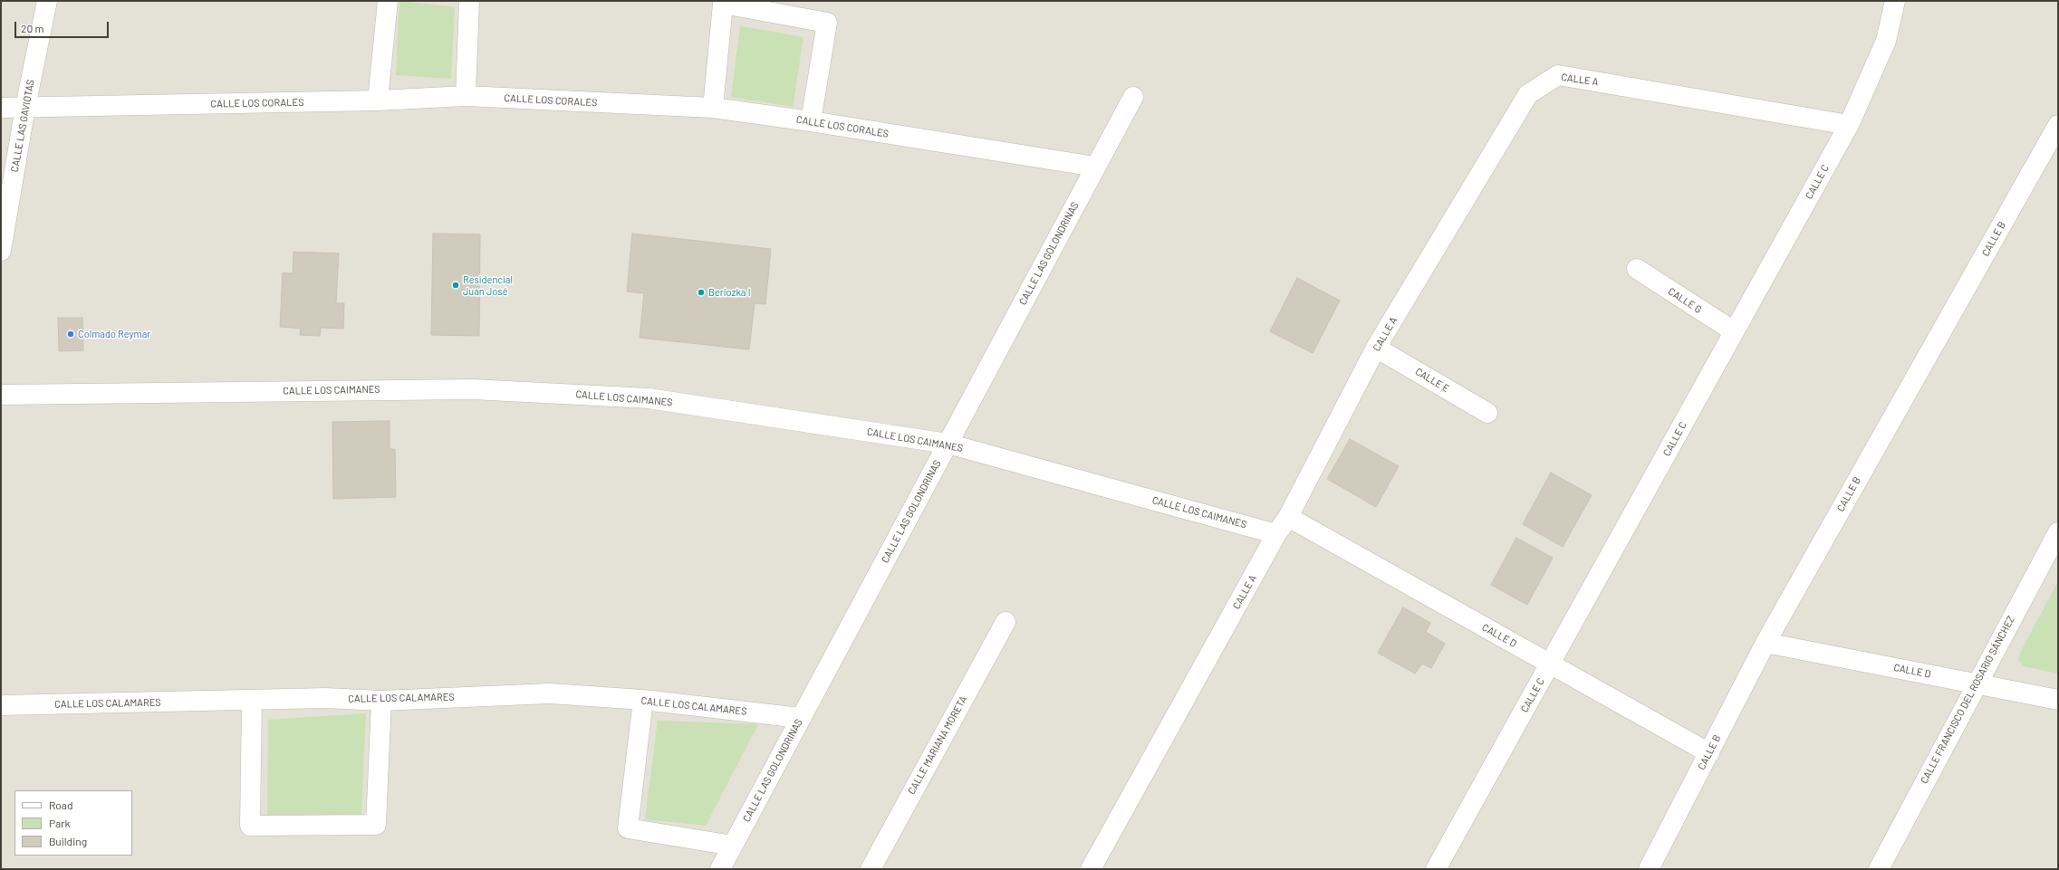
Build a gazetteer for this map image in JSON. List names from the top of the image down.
{
  "streets": {
    "street": [
      "CALLE A",
      "CALLE LOS CORALES",
      "CALLE LAS GAVIOTAS",
      "CALLE C",
      "CALLE B",
      "CALLE LAS GOLONDRINAS",
      "CALLE G",
      "CALLE E",
      "CALLE LOS CAIMANES",
      "CALLE D",
      "CALLE LOS CALAMARES",
      "CALLE FRANCISCO DEL ROSARIO SÁNCHEZ",
      "CALLE MARIANA MORETA"
    ]
  },
  "crossings": [
    ["CALLE A", "CALLE C"],
    ["CALLE A", "CALLE E"],
    ["CALLE A", "CALLE LOS CAIMANES"],
    ["CALLE A", "CALLE D"],
    ["CALLE LOS CORALES", "CALLE LAS GAVIOTAS"],
    ["CALLE LOS CORALES", "CALLE LAS GOLONDRINAS"],
    ["CALLE C", "CALLE G"],
    ["CALLE C", "CALLE D"],
    ["CALLE B", "CALLE D"],
    ["CALLE LAS GOLONDRINAS", "CALLE LOS CAIMANES"],
    ["CALLE LAS GOLONDRINAS", "CALLE LOS CALAMARES"],
    ["CALLE D", "CALLE FRANCISCO DEL ROSARIO SÁNCHEZ"]
  ],
  "places": ["Residencial Juan José", "Beriozka I", "Colmado Reymar"],
  "legend": ["Road", "Park", "Building"],
  "scale_bar": "20 m"
}
